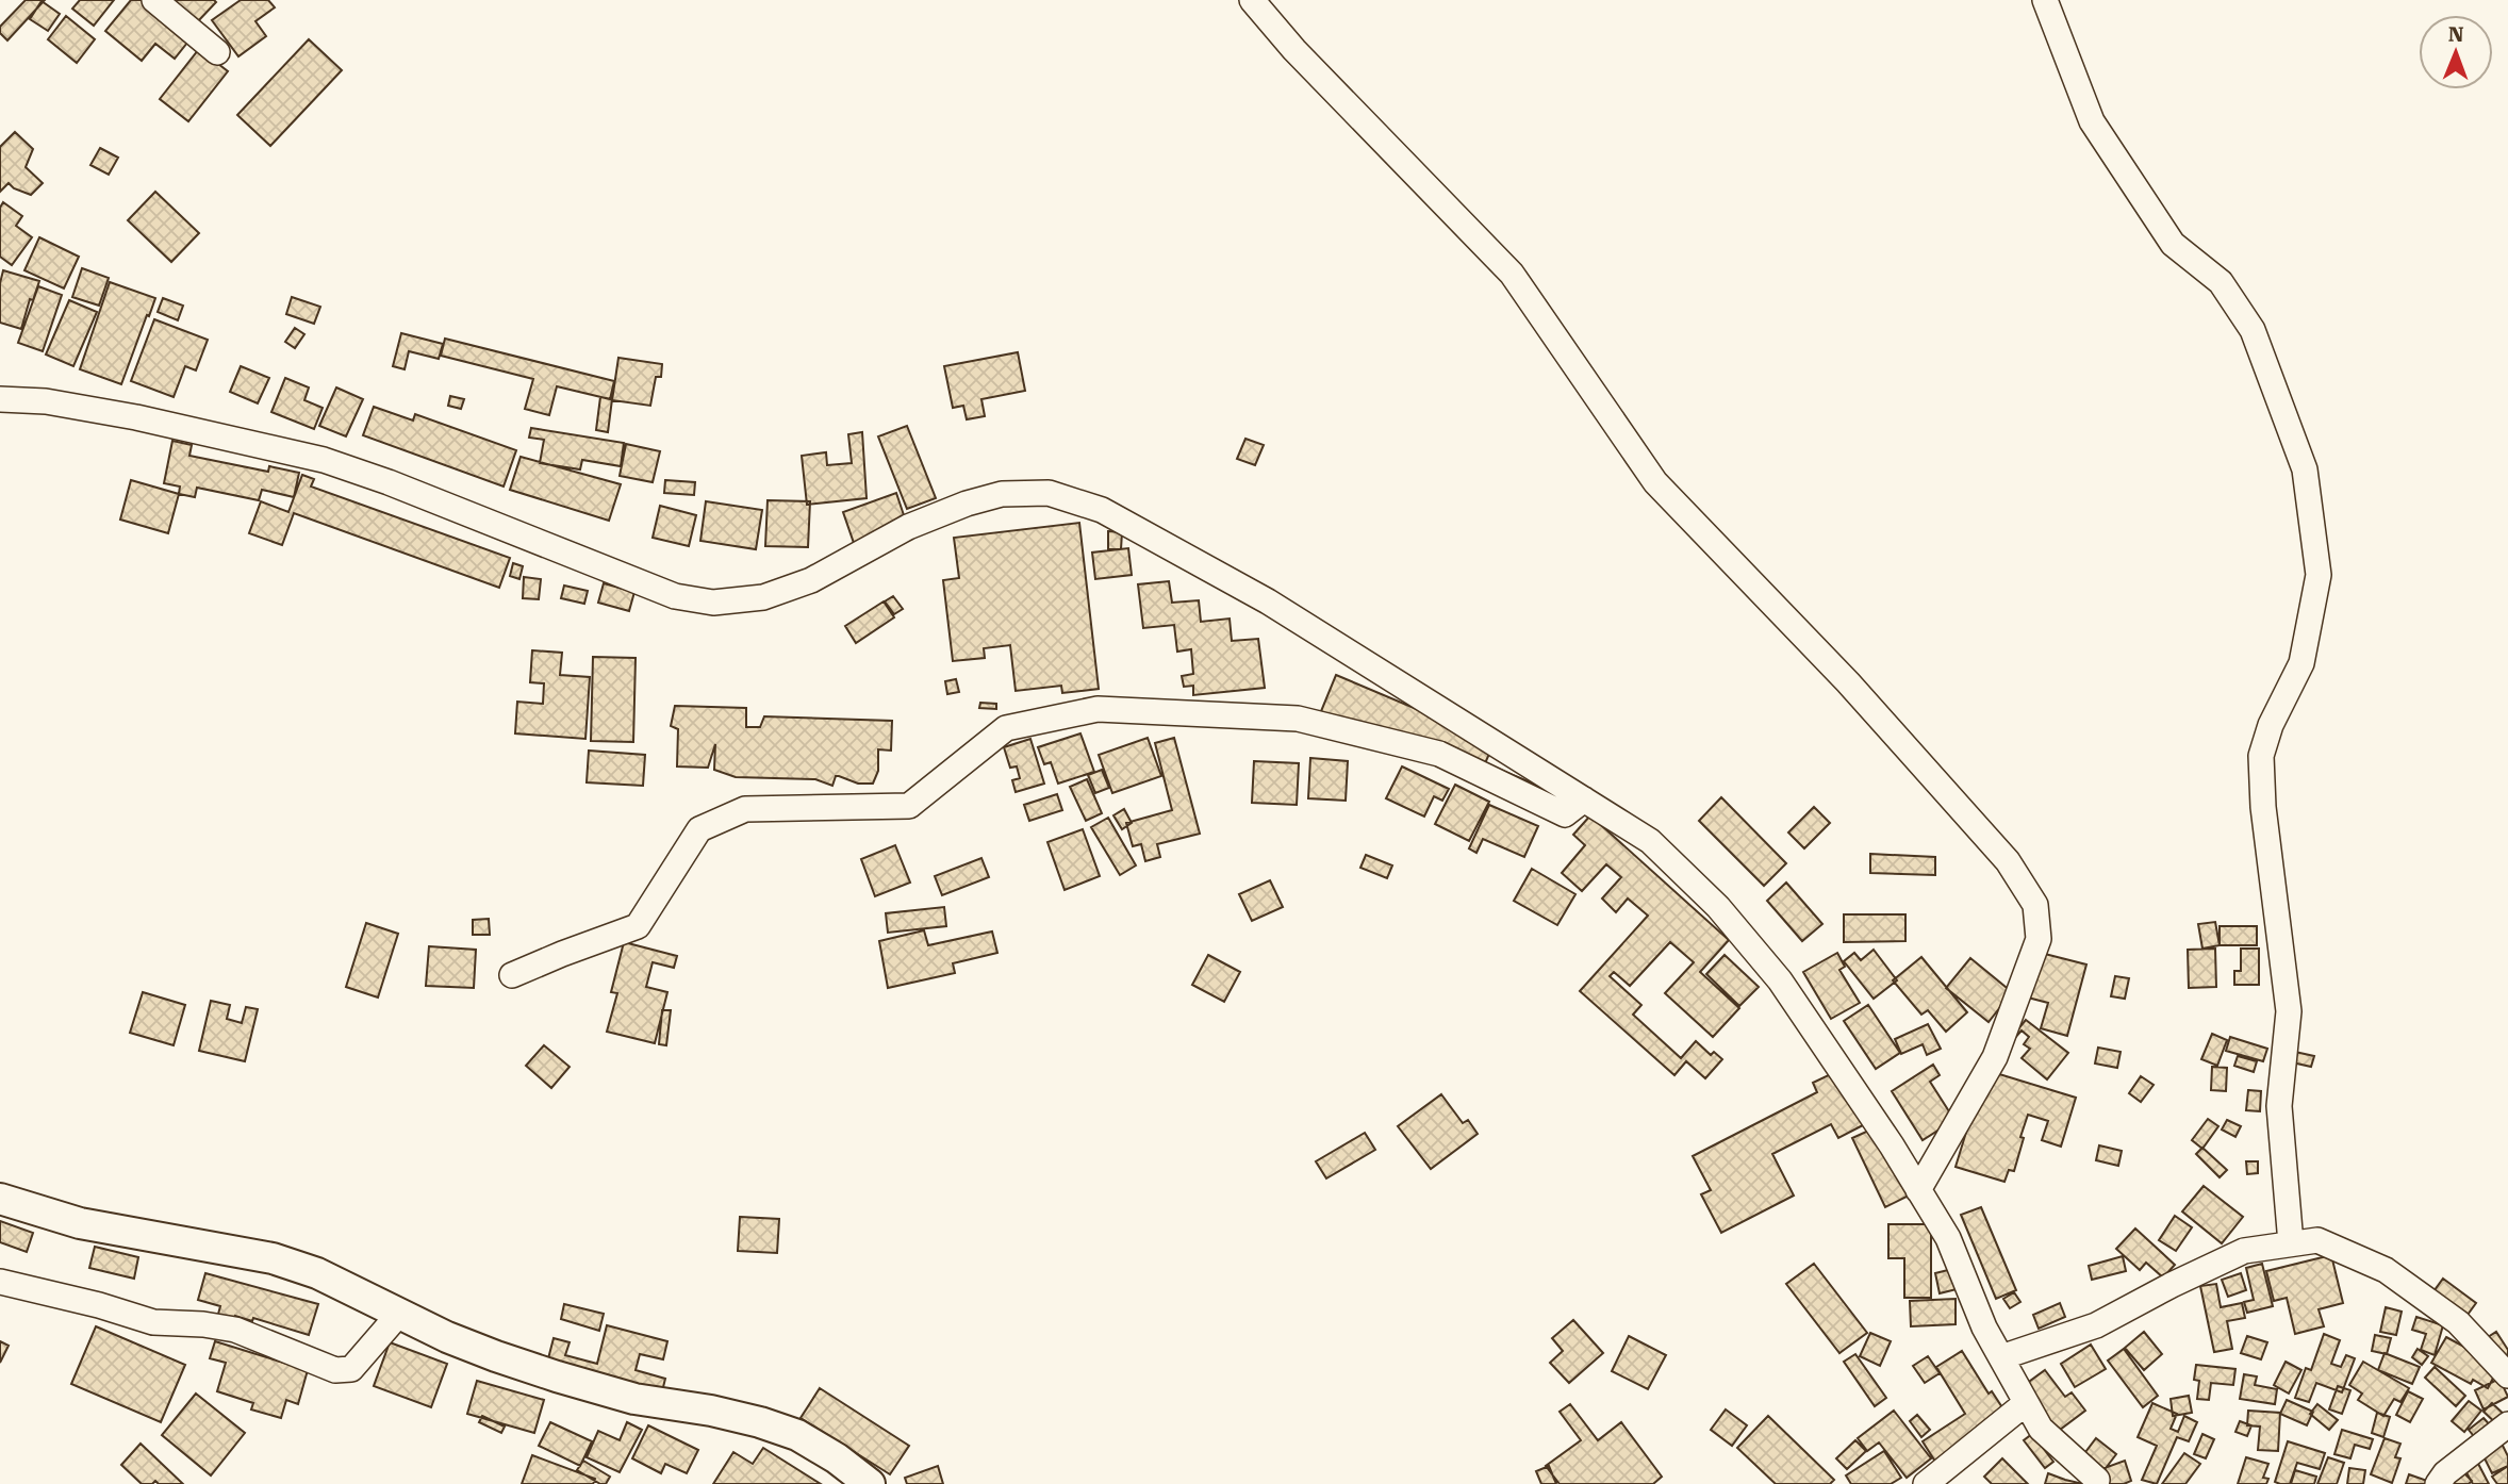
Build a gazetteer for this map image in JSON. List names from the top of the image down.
{
  "north": "top"
}
